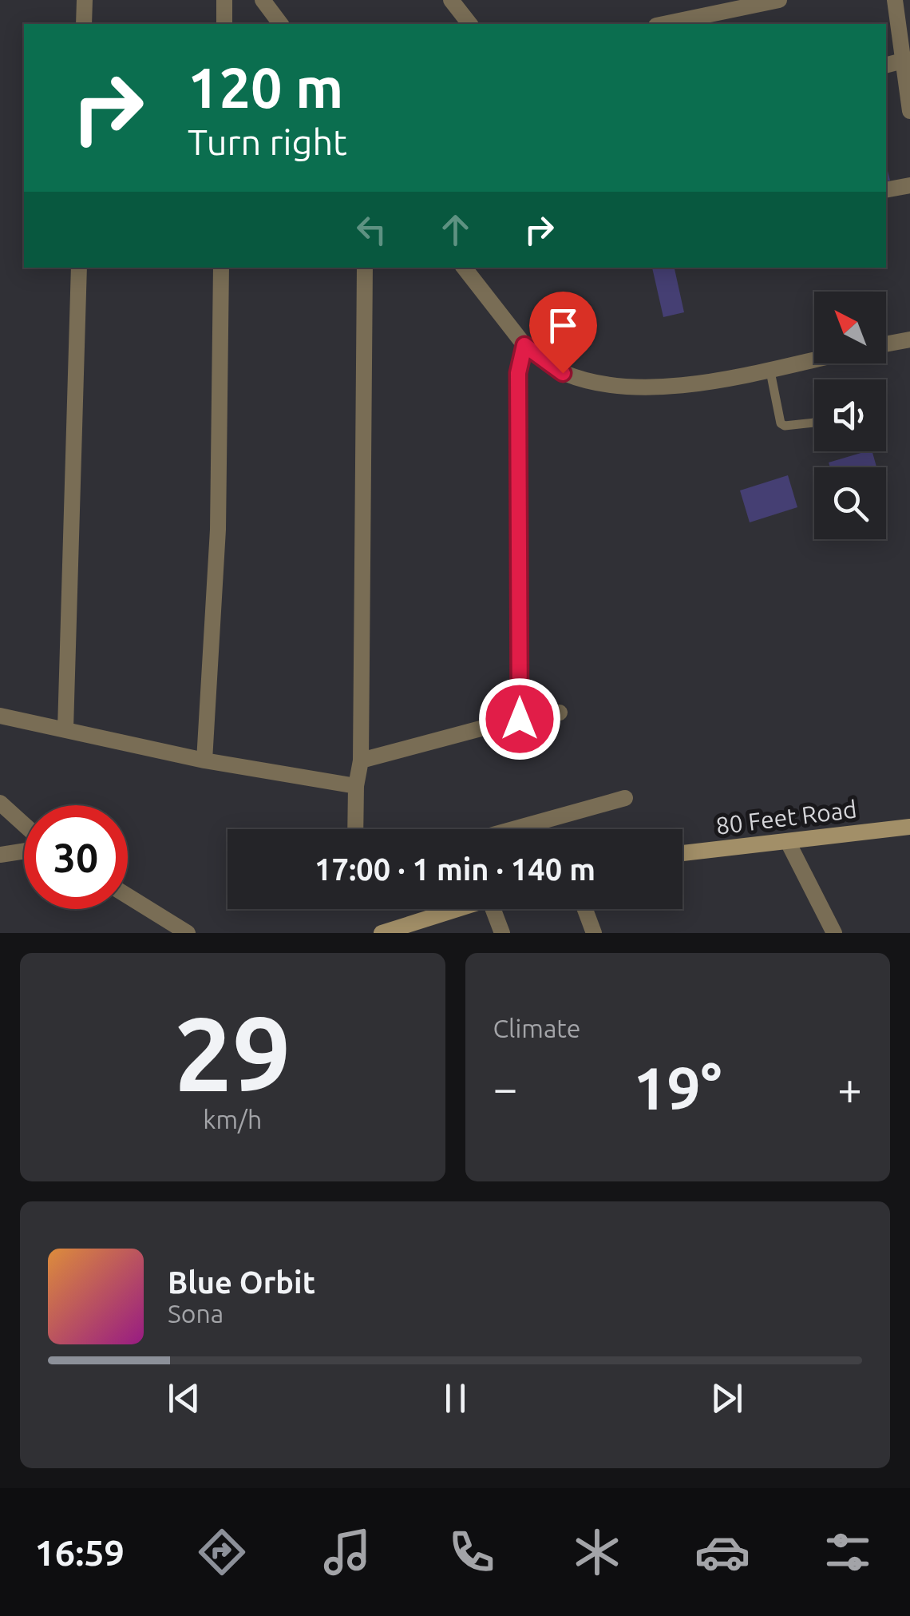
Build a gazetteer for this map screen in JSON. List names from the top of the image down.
{
  "streets": {
    "street": ["80 Feet Road"]
  },
  "north": "top left",
  "page": {
    "turn": ["120 m", "Turn right"],
    "limit": "30",
    "trip": "17:00 · 1 min · 140 m",
    "tile": [
      ["29", "km/h"],
      "Climate"
    ],
    "heat": ["−", "19°", "+"],
    "song": ["Blue Orbit", "Sona"],
    "tabs": "16:59"
  }
}
